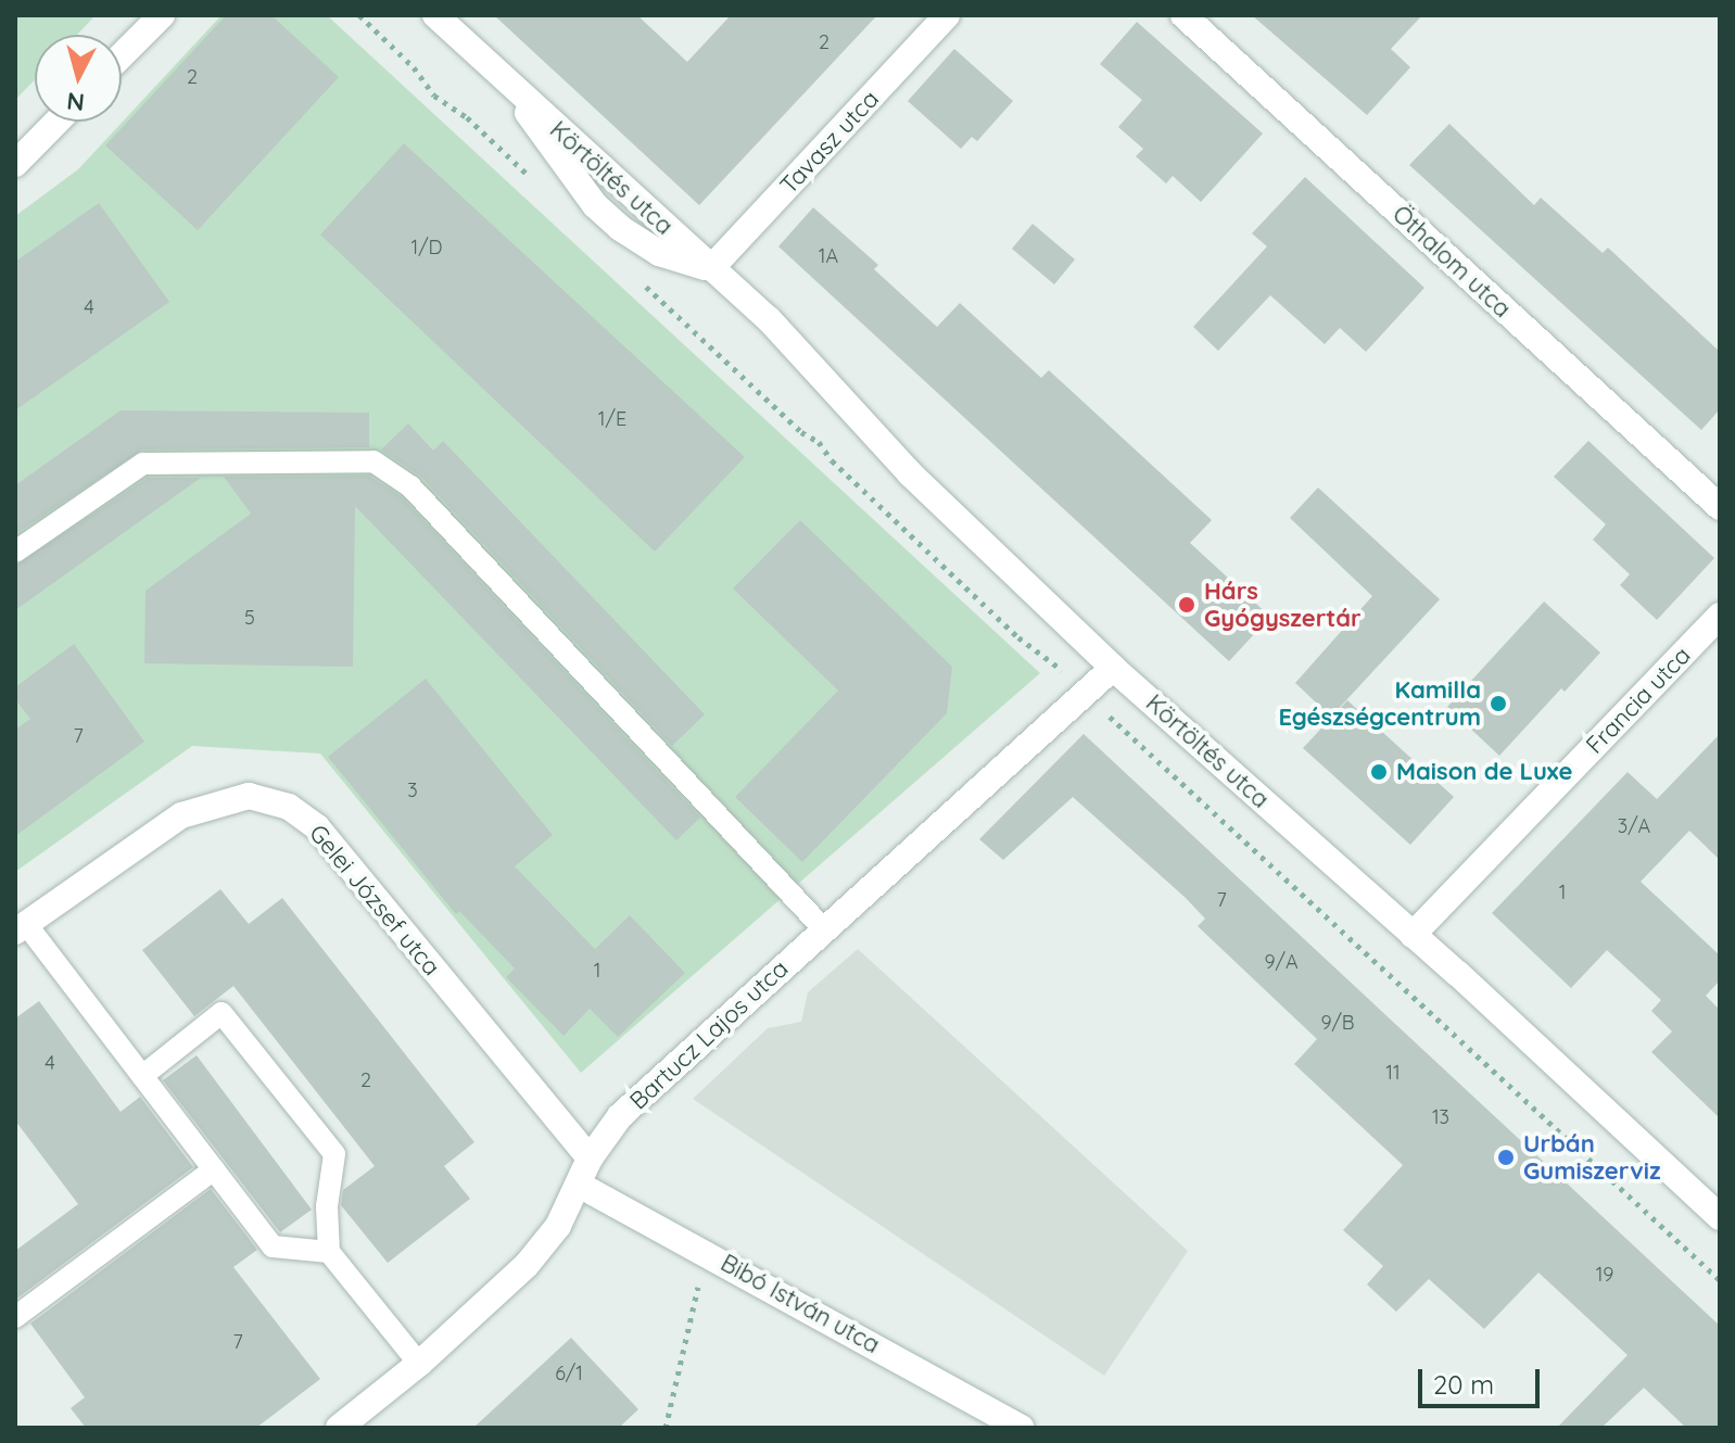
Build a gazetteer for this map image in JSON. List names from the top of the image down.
{
  "streets": {
    "street": [
      "Tavasz utca",
      "Körtöltés utca",
      "Öthalom utca",
      "Francia utca",
      "Gelei József utca",
      "Bartucz Lajos utca",
      "Bibó István utca"
    ]
  },
  "crossings": [
    ["Tavasz utca", "Körtöltés utca"],
    ["Körtöltés utca", "Francia utca"],
    ["Körtöltés utca", "Bartucz Lajos utca"],
    ["Gelei József utca", "Bartucz Lajos utca"],
    ["Bartucz Lajos utca", "Bibó István utca"]
  ],
  "places": [
    "Hárs Gyógyszertár",
    "Kamilla Egészségcentrum",
    "Maison de Luxe",
    "Urbán Gumiszerviz"
  ],
  "house_numbers": [
    "2",
    "2",
    "1/D",
    "1A",
    "4",
    "1/E",
    "5",
    "7",
    "3",
    "3/A",
    "1",
    "7",
    "9/A",
    "1",
    "9/B",
    "4",
    "11",
    "2",
    "13",
    "19",
    "7",
    "6/1"
  ],
  "scale_bar": "20 m",
  "north": "bottom"
}
